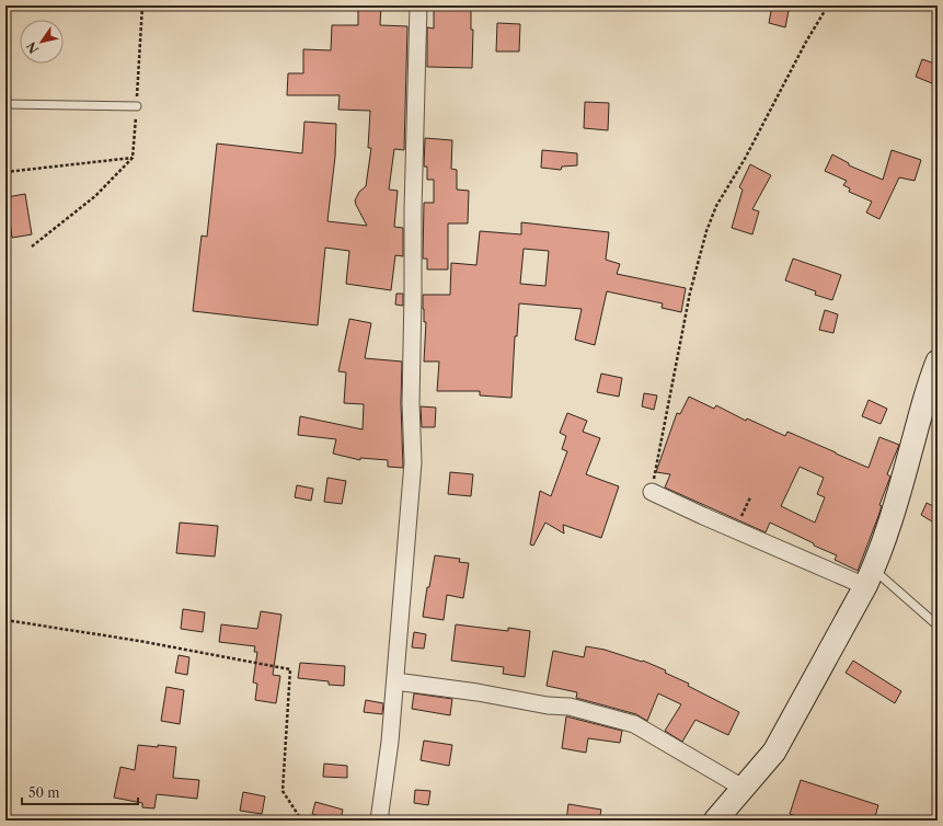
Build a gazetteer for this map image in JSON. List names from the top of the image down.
{
  "scale_bar": "50 m",
  "north": "bottom left"
}
